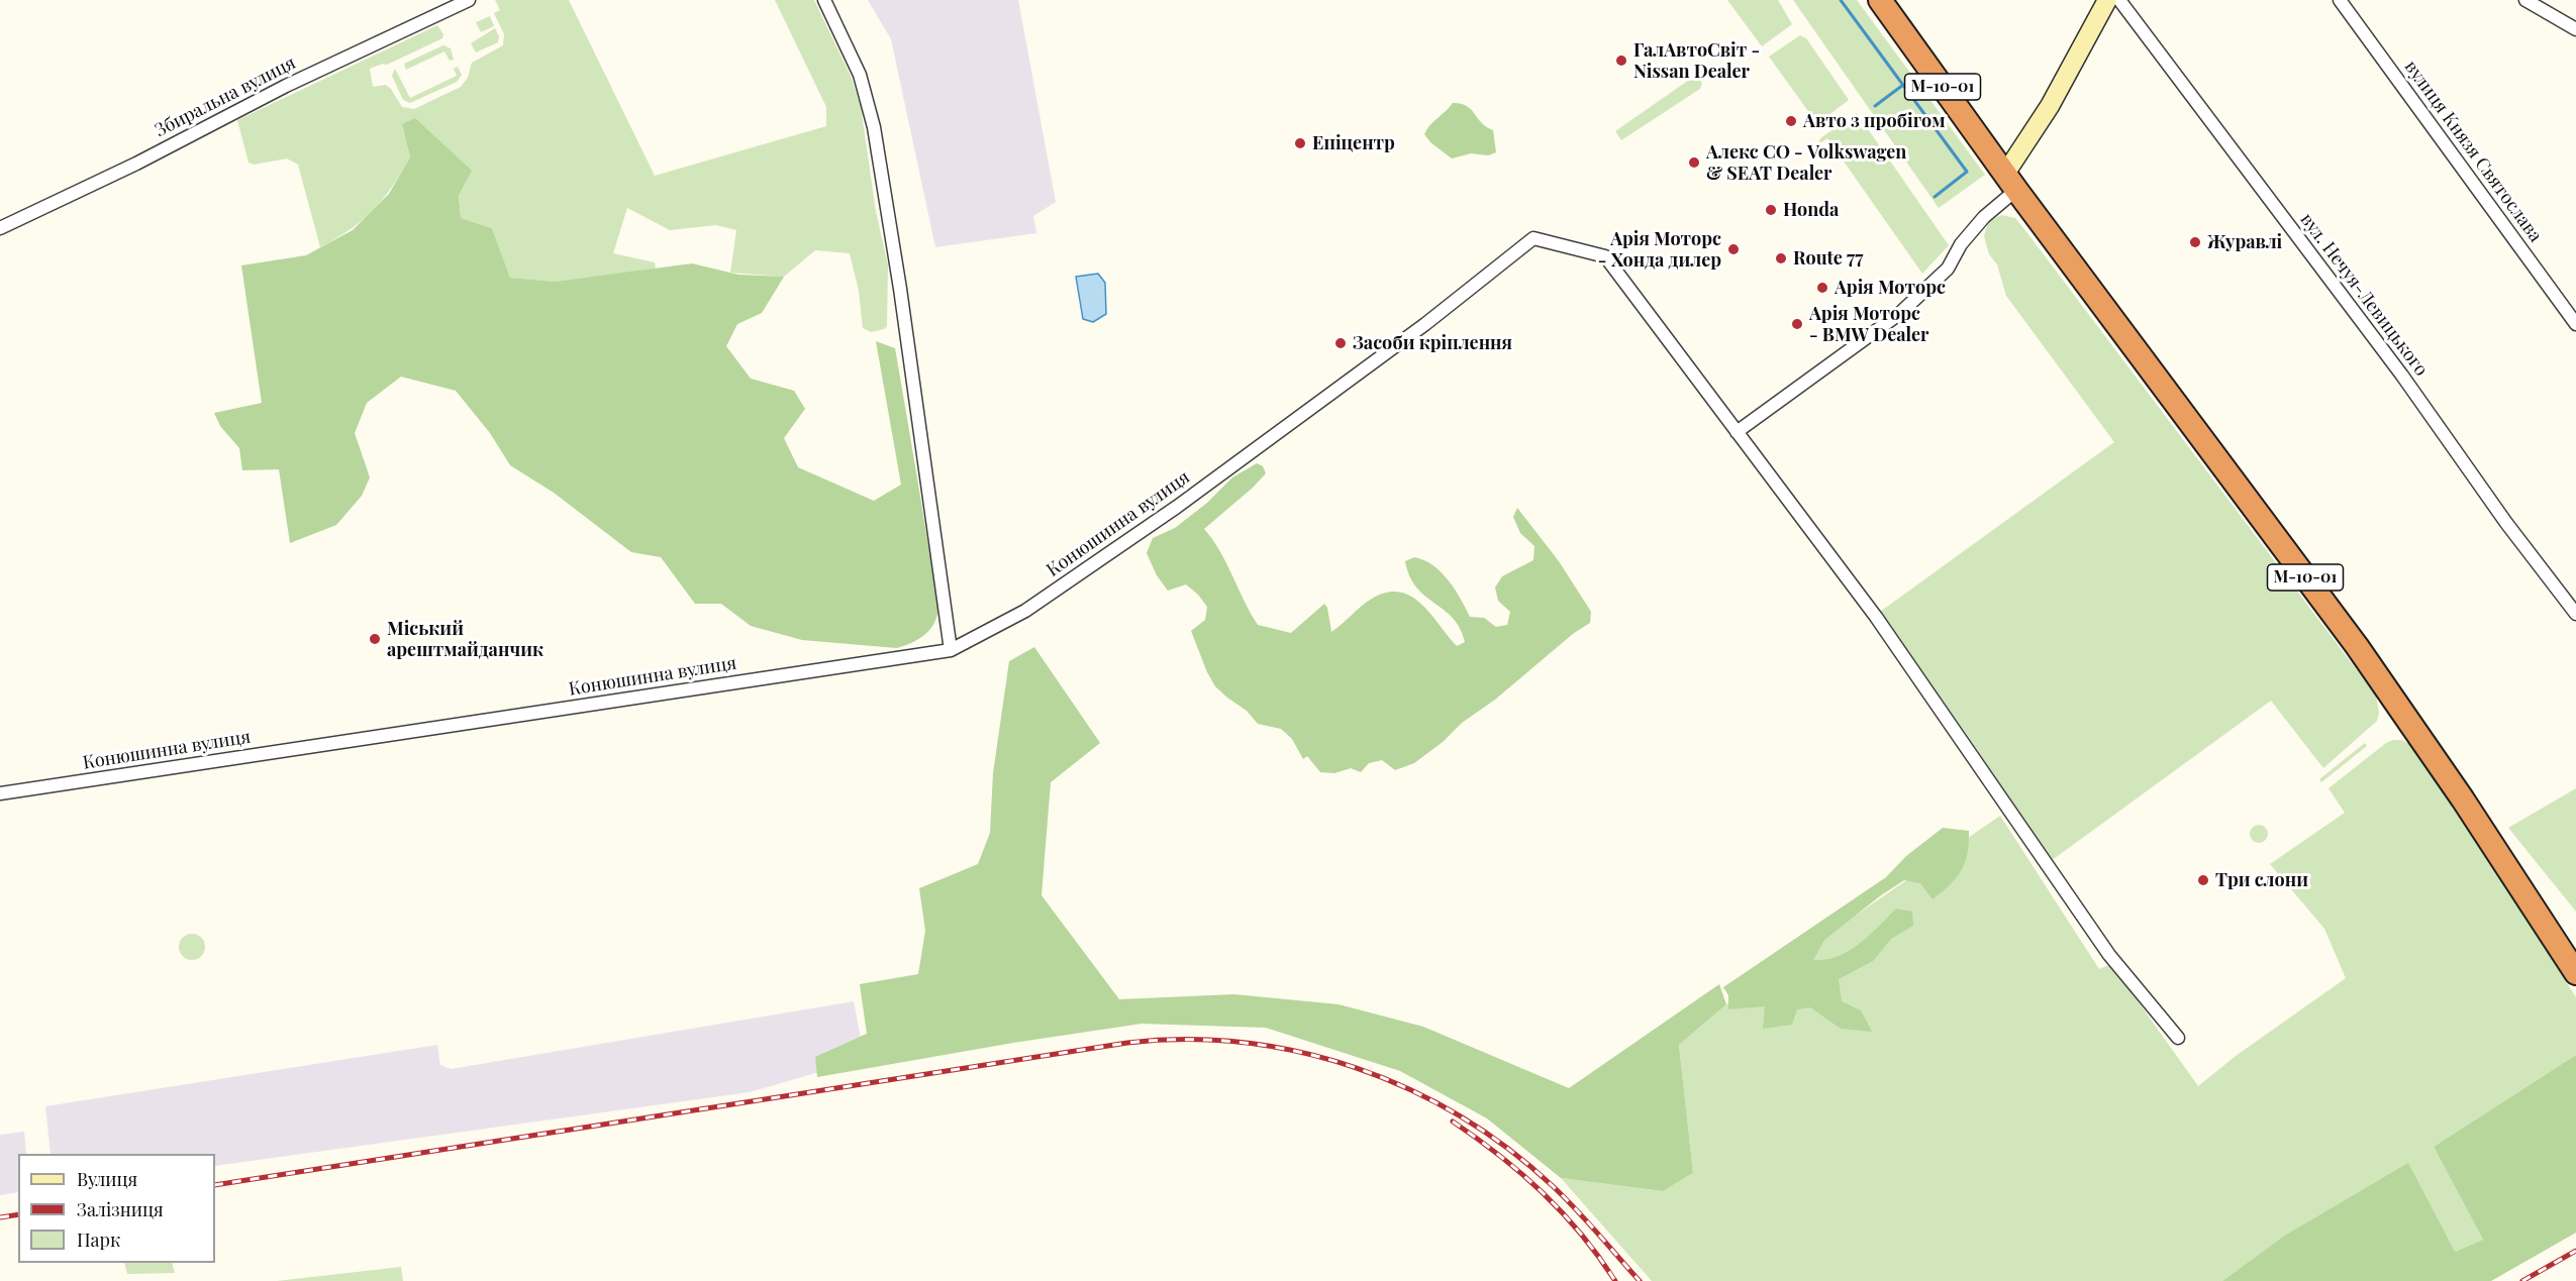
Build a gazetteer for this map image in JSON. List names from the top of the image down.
{
  "streets": {
    "highway": ["М-10-01"],
    "street": [
      "Збиральна вулиця",
      "вулиця Князя Святослава",
      "вул. Нечуя-Левицького",
      "Конюшинна вулиця"
    ]
  },
  "places": [
    "ГалАвтоСвіт - Nissan Dealer",
    "Авто з пробігом",
    "Епіцентр",
    "Алекс CO - Volkswagen & SEAT Dealer",
    "Honda",
    "Журавлі",
    "Арія Моторс - Хонда дилер",
    "Route 77",
    "Арія Моторс",
    "Арія Моторс - BMW Dealer",
    "Засоби кріплення",
    "Міський арештмайданчик",
    "Три слони"
  ],
  "legend": ["Вулиця", "Залізниця", "Парк"]
}
